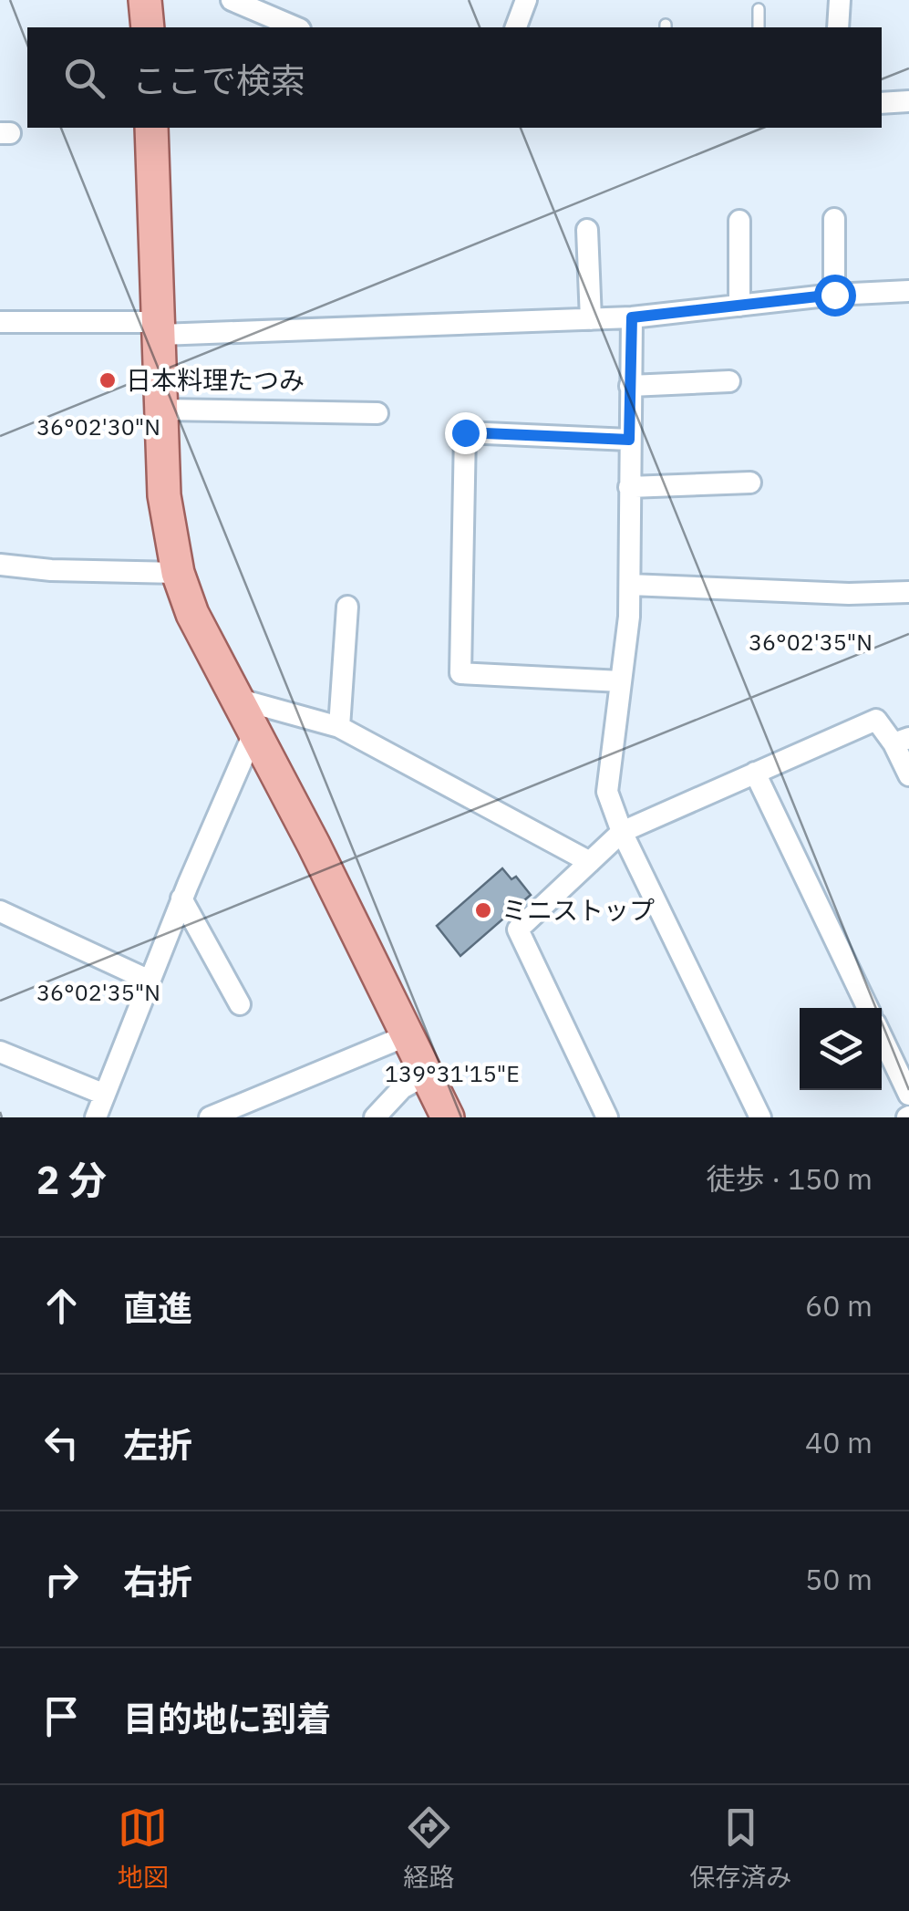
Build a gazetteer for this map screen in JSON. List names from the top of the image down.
{
  "places": ["日本料理たつみ", "ミニストップ"],
  "page": {
    "search": "ここで検索",
    "heading": ["2 分", "徒歩 · 150 m"],
    "list": [
      ["直進", "60 m"],
      ["左折", "40 m"],
      ["右折", "50 m"],
      "目的地に到着"
    ],
    "nav": ["地図", "経路", "保存済み"]
  },
  "coordinates": ["36°02'30\"N", "36°02'35\"N", "139°31'15\"E"]
}
